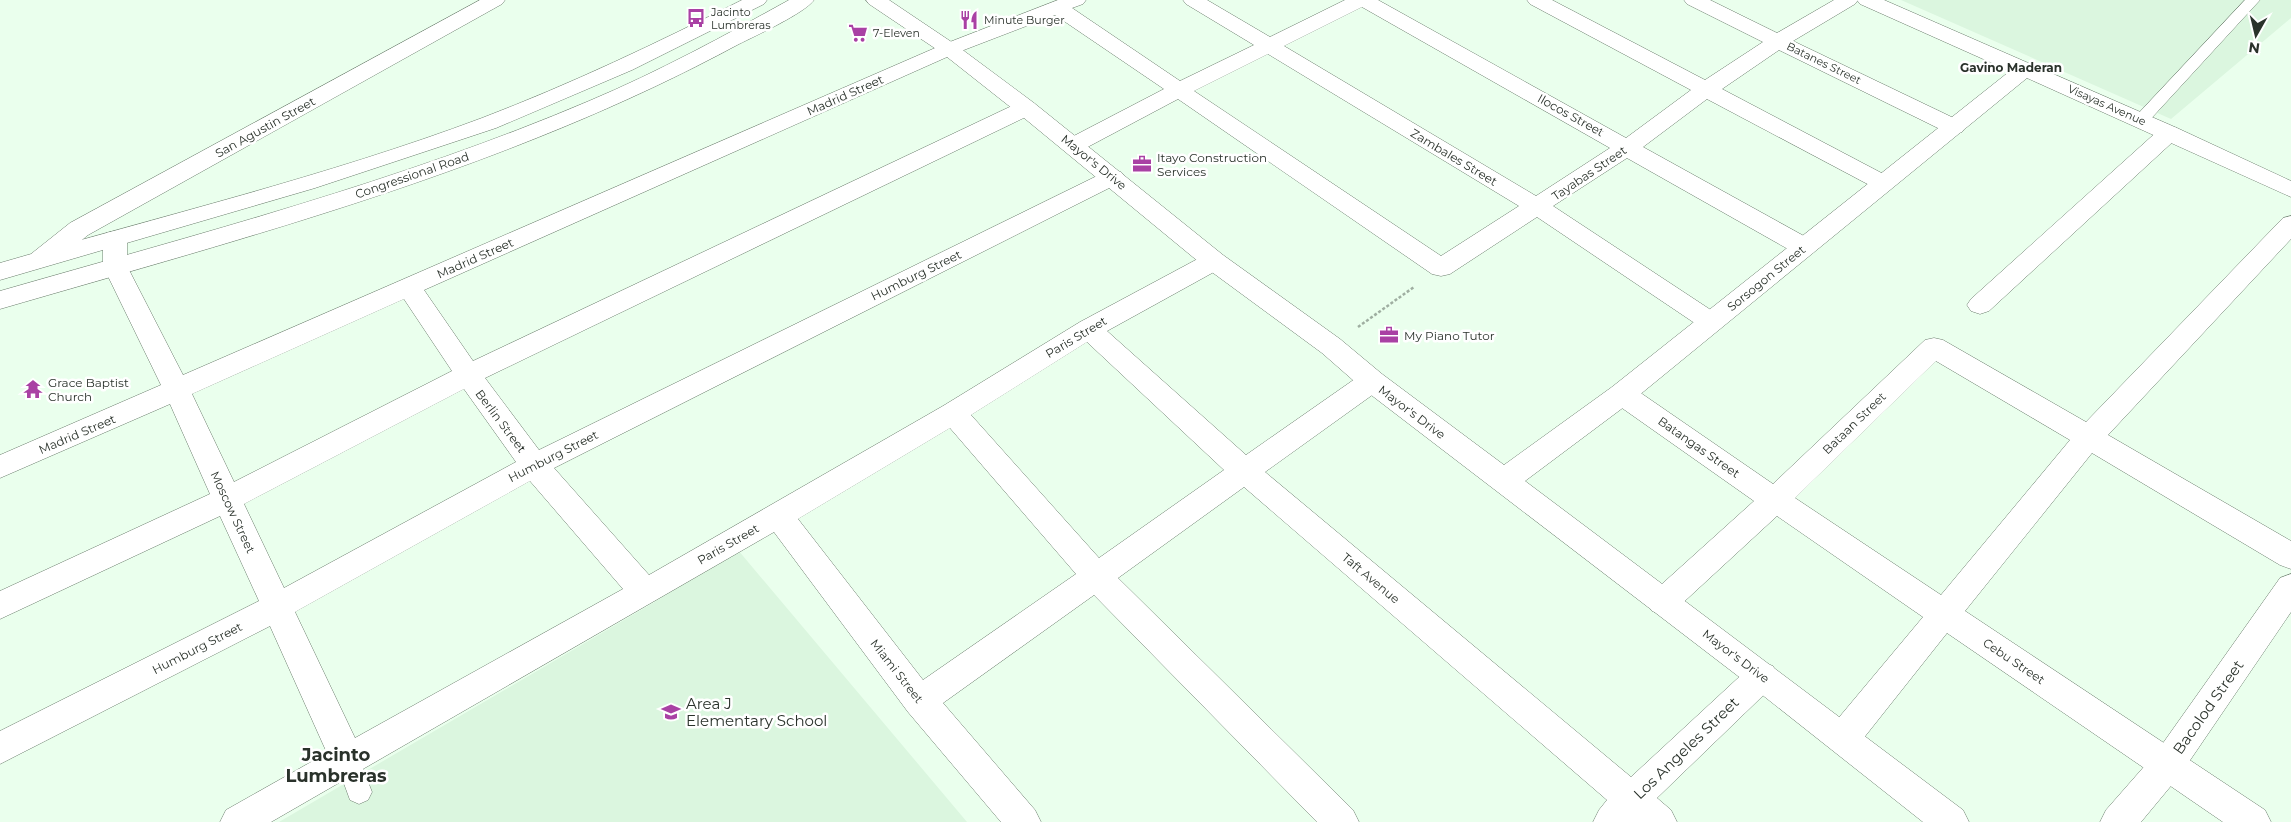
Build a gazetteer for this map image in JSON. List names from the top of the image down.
{
  "streets": {
    "street": [
      "Batanes Street",
      "Madrid Street",
      "Visayas Avenue",
      "Ilocos Street",
      "San Agustin Street",
      "Zambales Street",
      "Mayor's Drive",
      "Tayabas Street",
      "Congressional Road",
      "Humburg Street",
      "Sorsogon Street",
      "Paris Street",
      "Berlin Street",
      "Bataan Street",
      "Batangas Street",
      "Moscow Street",
      "Taft Avenue",
      "Cebu Street",
      "Miami Street",
      "Bacolod Street",
      "Los Angeles Street"
    ]
  },
  "crossings": [
    ["Batanes Street", "Tayabas Street"],
    ["Batanes Street", "Sorsogon Street"],
    ["Madrid Street", "Mayor's Drive"],
    ["Madrid Street", "Berlin Street"],
    ["Madrid Street", "Moscow Street"],
    ["Visayas Avenue", "Sorsogon Street"],
    ["Ilocos Street", "Tayabas Street"],
    ["Ilocos Street", "Sorsogon Street"],
    ["San Agustin Street", "Congressional Road"],
    ["Zambales Street", "Tayabas Street"],
    ["Zambales Street", "Sorsogon Street"],
    ["Mayor's Drive", "Humburg Street"],
    ["Mayor's Drive", "Sorsogon Street"],
    ["Mayor's Drive", "Paris Street"],
    ["Mayor's Drive", "Bataan Street"],
    ["Mayor's Drive", "Los Angeles Street"],
    ["Congressional Road", "Moscow Street"],
    ["Humburg Street", "Berlin Street"],
    ["Humburg Street", "Moscow Street"],
    ["Sorsogon Street", "Batangas Street"],
    ["Paris Street", "Berlin Street"],
    ["Paris Street", "Moscow Street"],
    ["Paris Street", "Taft Avenue"],
    ["Paris Street", "Miami Street"],
    ["Bataan Street", "Batangas Street"],
    ["Bataan Street", "Cebu Street"],
    ["Batangas Street", "Cebu Street"],
    ["Taft Avenue", "Los Angeles Street"],
    ["Cebu Street", "Bacolod Street"]
  ],
  "districts": ["Gavino Maderan", "Jacinto Lumbreras"],
  "places": {
    "bus stop": ["Jacinto Lumbreras"],
    "restaurant": ["Minute Burger"],
    "supermarket": ["7-Eleven"],
    "office": ["Itayo Construction Services", "My Piano Tutor"],
    "temple": ["Grace Baptist Church"],
    "school or university": ["Area J Elementary School"]
  },
  "north": "bottom"
}
